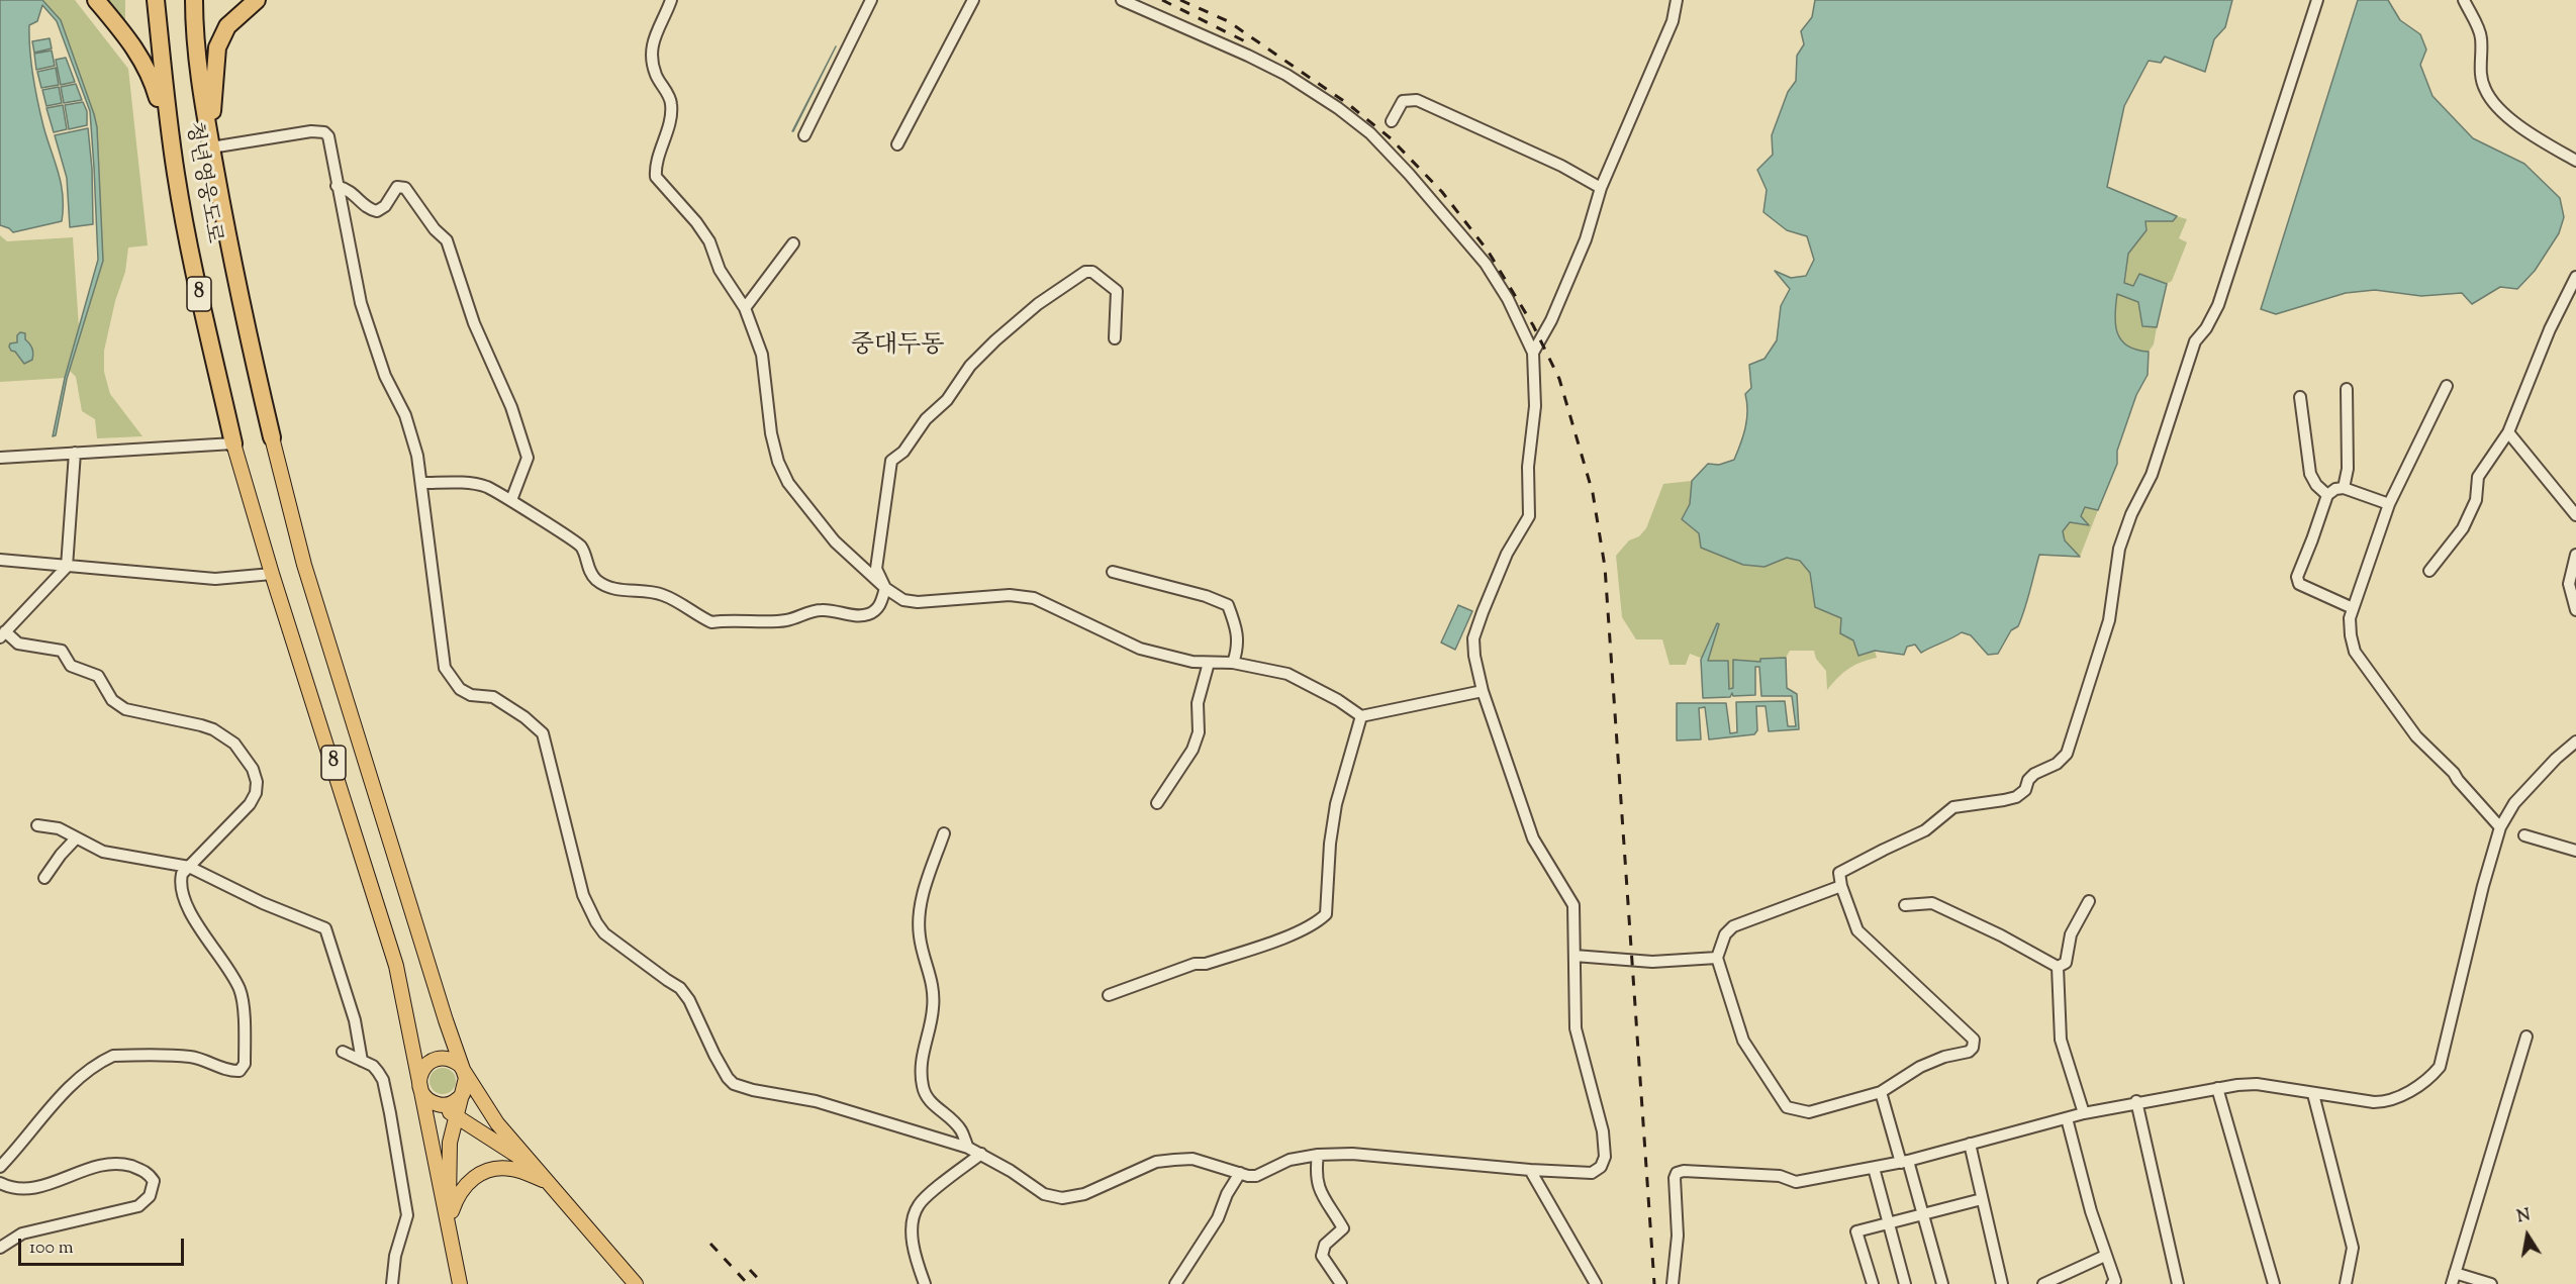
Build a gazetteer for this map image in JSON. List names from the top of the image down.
{
  "streets": {
    "highway": ["청년영웅도로", "8"]
  },
  "crossings": [
    ["청년영웅도로", "8"]
  ],
  "districts": ["중대두동"],
  "scale_bar": "100 m",
  "north": "top"
}
